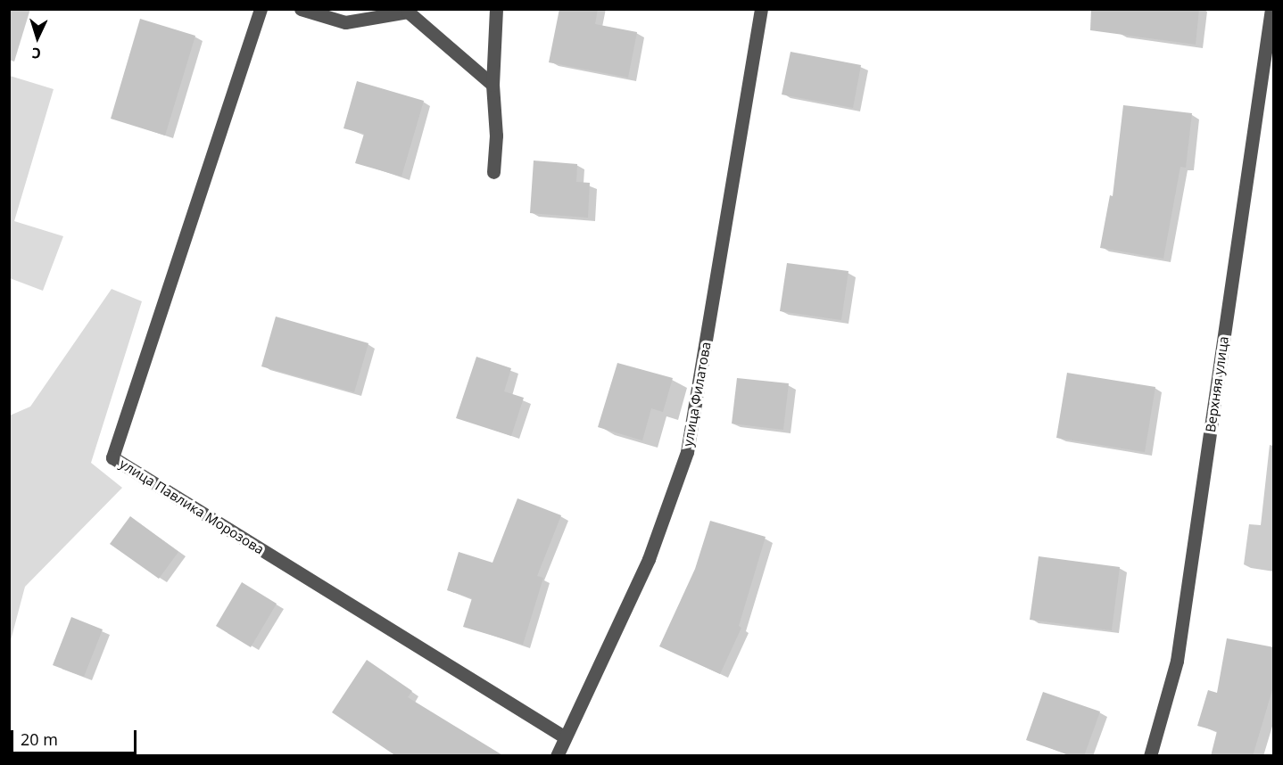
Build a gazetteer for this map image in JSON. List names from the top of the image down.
{
  "streets": {
    "street": ["Верхняя улица", "улица Филатова", "улица Павлика Морозова"]
  },
  "crossings": [
    ["улица Филатова", "улица Павлика Морозова"]
  ],
  "scale_bar": "20 m",
  "north": "bottom"
}
